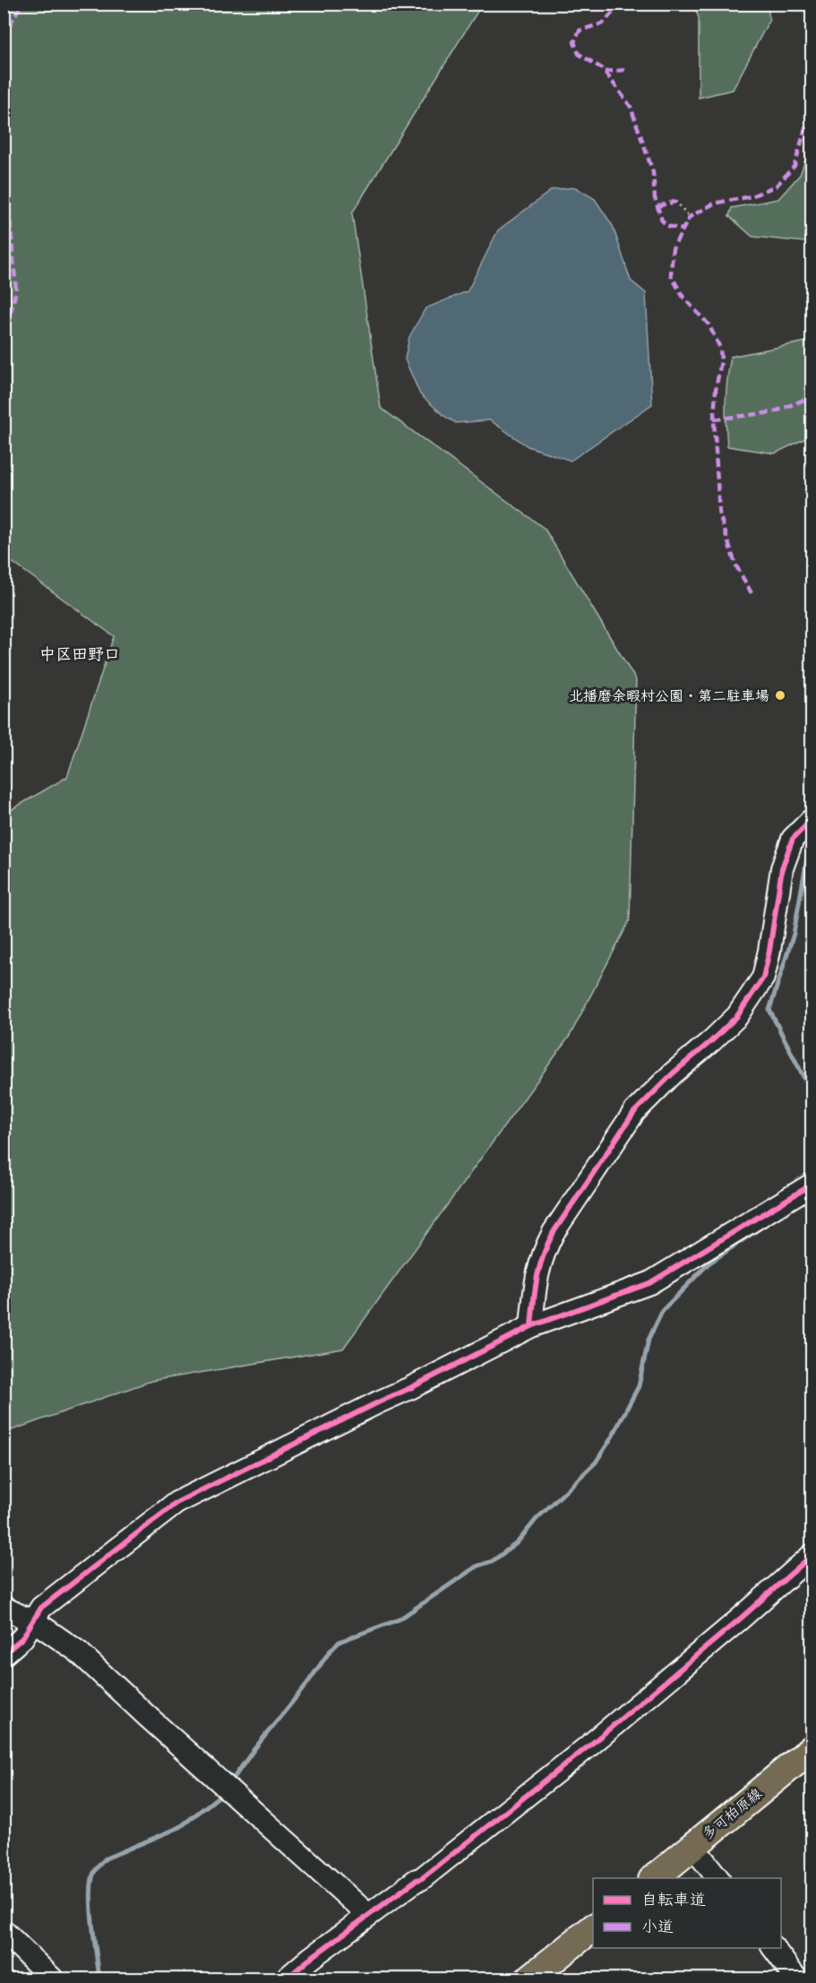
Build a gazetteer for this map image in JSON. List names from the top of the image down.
{
  "streets": {
    "main road": ["多可柏原線"]
  },
  "districts": ["中区田野口"],
  "places": ["北播磨余暇村公園・第二駐車場"],
  "legend": ["自転車道", "小道"]
}
